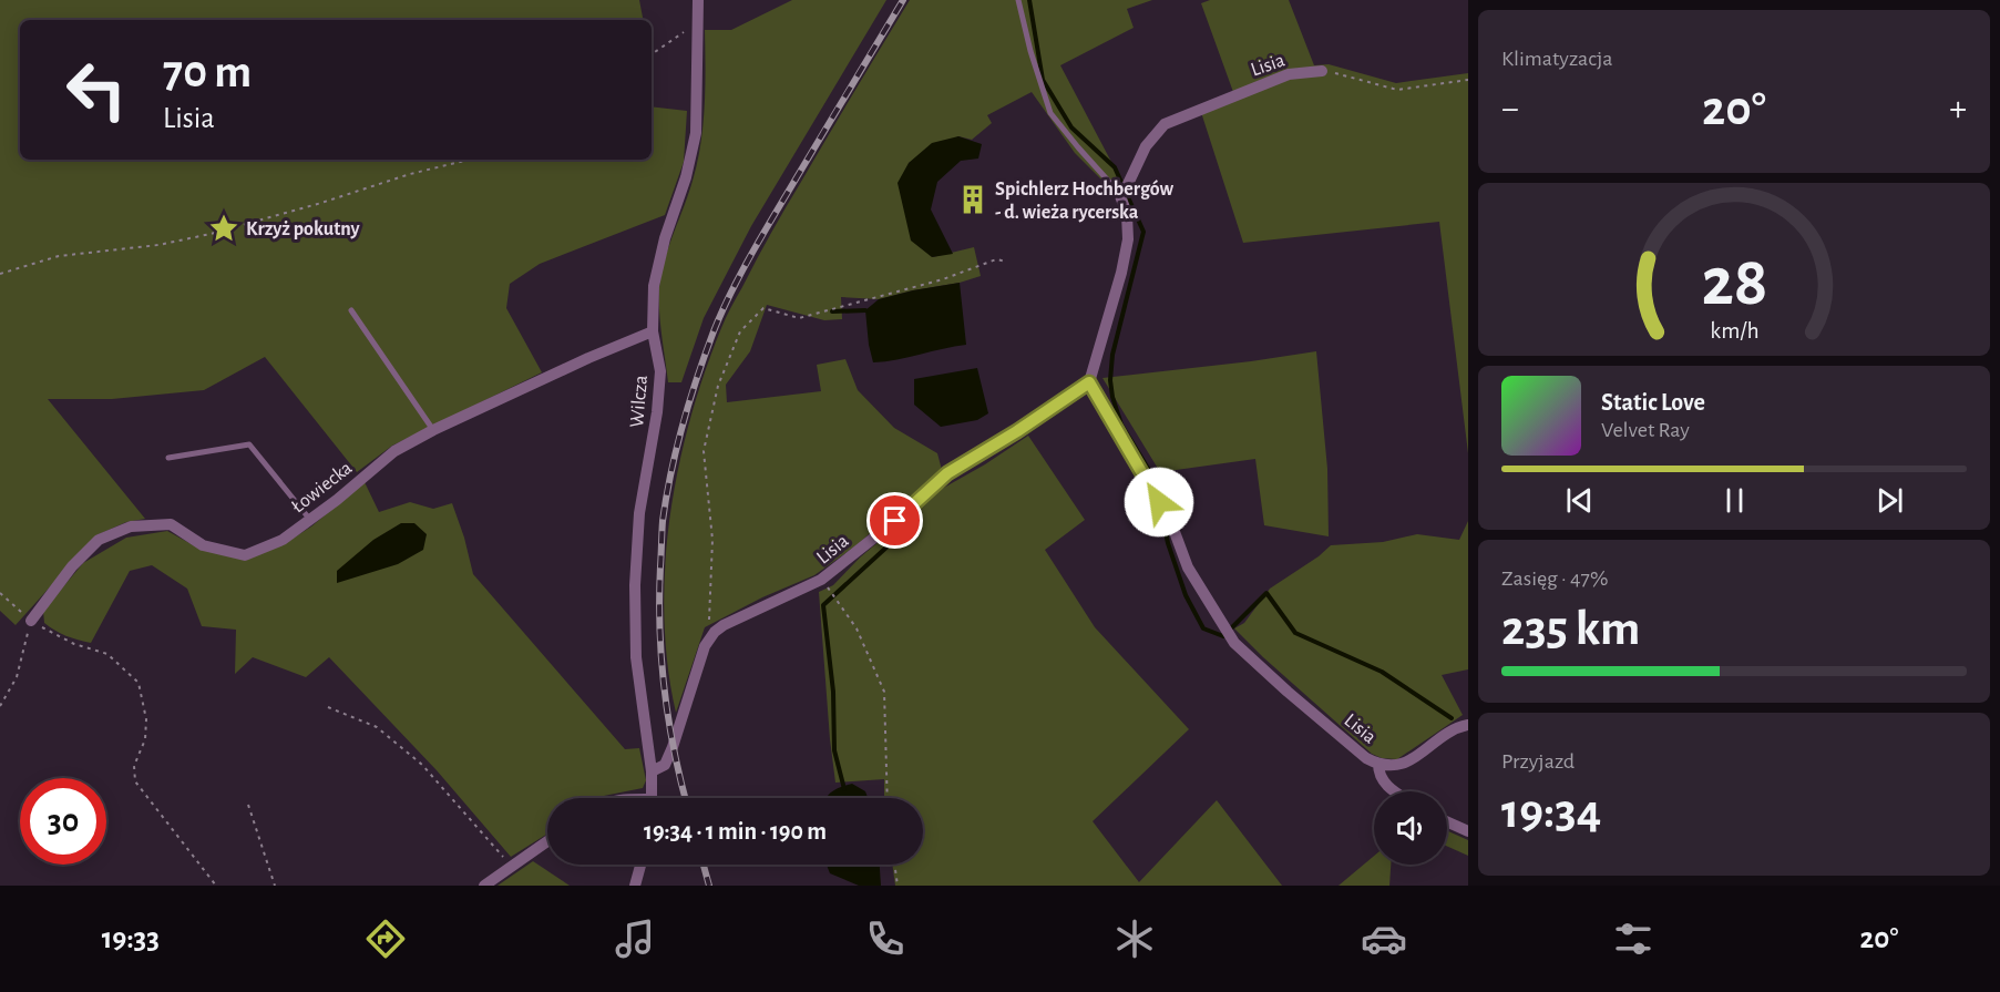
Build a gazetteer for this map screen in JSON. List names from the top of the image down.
{
  "streets": {
    "street": ["Lisia", "Wilcza", "Łowiecka"]
  },
  "crossings": [
    ["Wilcza", "Łowiecka"]
  ],
  "places": {
    "building": ["Spichlerz Hochbergów - d. wieża rycerska"],
    "place": ["Krzyż pokutny"]
  },
  "page": {
    "tile": [
      "Klimatyzacja",
      ["Zasięg · 47%", "235 km"],
      ["Przyjazd", "19:34"]
    ],
    "turn": ["70 m", "Lisia"],
    "heat": ["−", "20°", "+"],
    "song": ["Static Love", "Velvet Ray"],
    "limit": "30",
    "trip": "19:34 · 1 min · 190 m",
    "tabs": ["19:33", "20°"],
    "gauge": ["28", "km/h"]
  }
}
